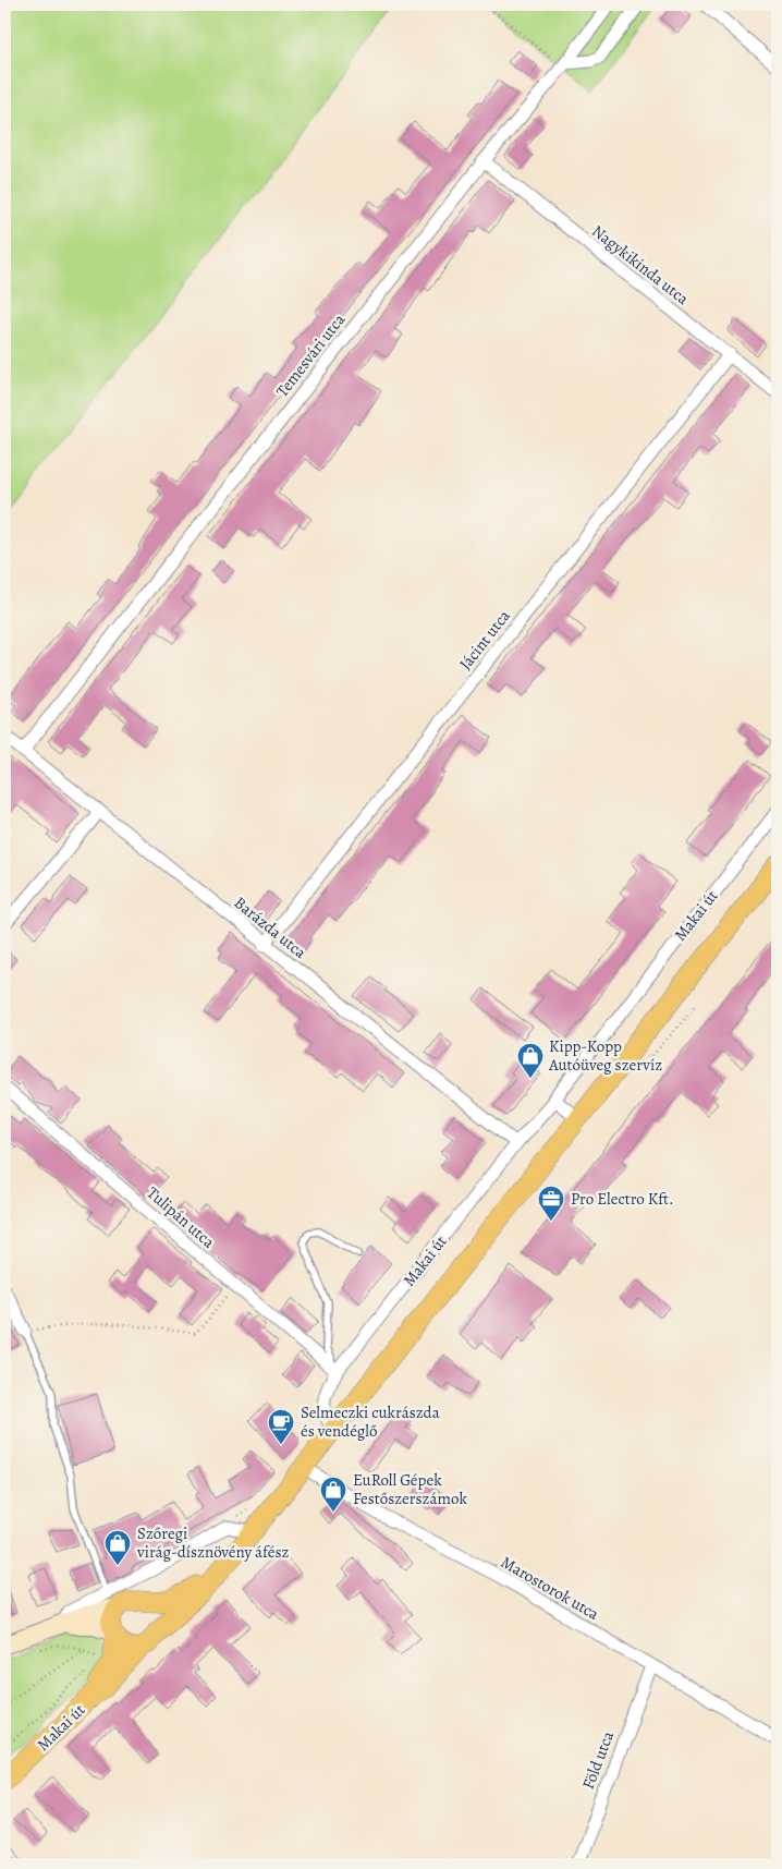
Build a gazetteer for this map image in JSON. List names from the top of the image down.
{
  "streets": {
    "main road": ["Makai út"],
    "street": [
      "Nagykikinda utca",
      "Temesvári utca",
      "Jácint utca",
      "Barázda utca",
      "Tulipán utca",
      "Marostorok utca",
      "Föld utca"
    ]
  },
  "crossings": [
    ["Nagykikinda utca", "Temesvári utca"],
    ["Nagykikinda utca", "Jácint utca"],
    ["Temesvári utca", "Barázda utca"],
    ["Jácint utca", "Barázda utca"],
    ["Makai út", "Barázda utca"],
    ["Makai út", "Tulipán utca"],
    ["Makai út", "Marostorok utca"],
    ["Marostorok utca", "Föld utca"]
  ],
  "places": {
    "shop": ["Kipp-Kopp Autóüveg szervíz", "EuRoll Gépek Festőszerszámok", "Szőregi virág-dísznövény áfész"],
    "office": ["Pro Electro Kft."],
    "cafe": ["Selmeczki cukrászda és vendéglő"]
  }
}
